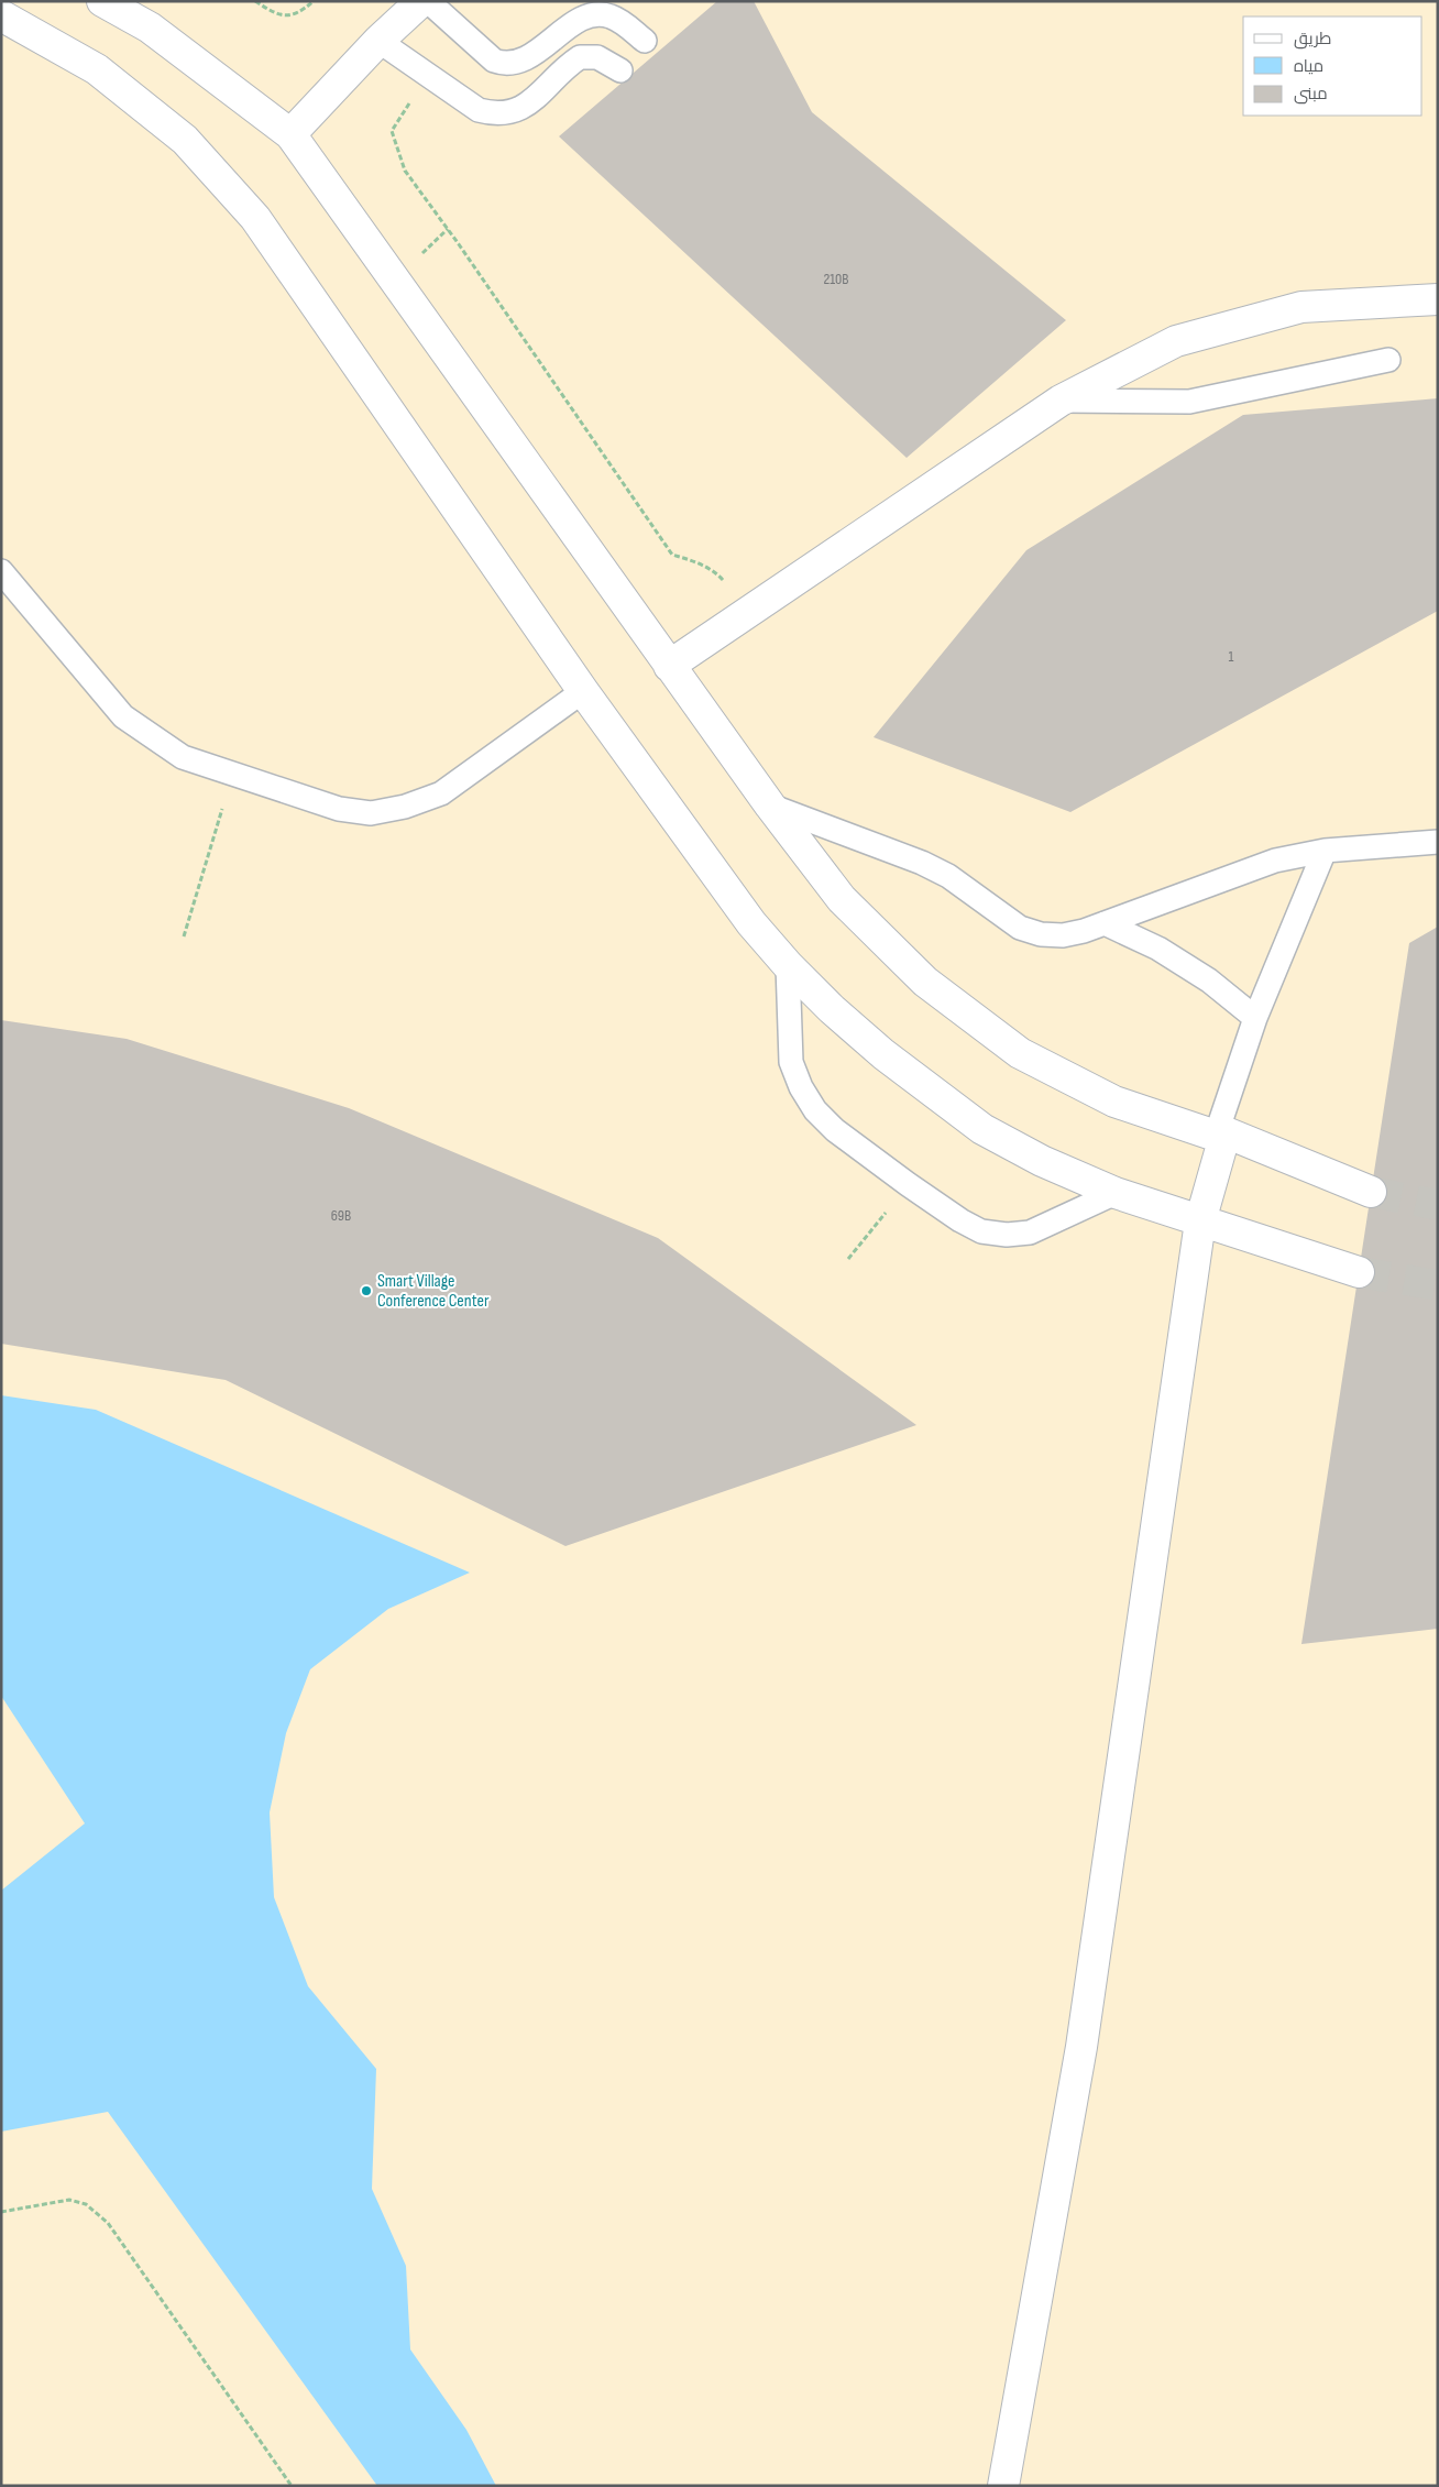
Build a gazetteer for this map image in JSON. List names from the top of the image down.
{
  "places": ["Smart Village Conference Center"],
  "house_numbers": ["210B", "1", "69B"],
  "legend": ["طريق", "مياه", "مبنى"]
}
